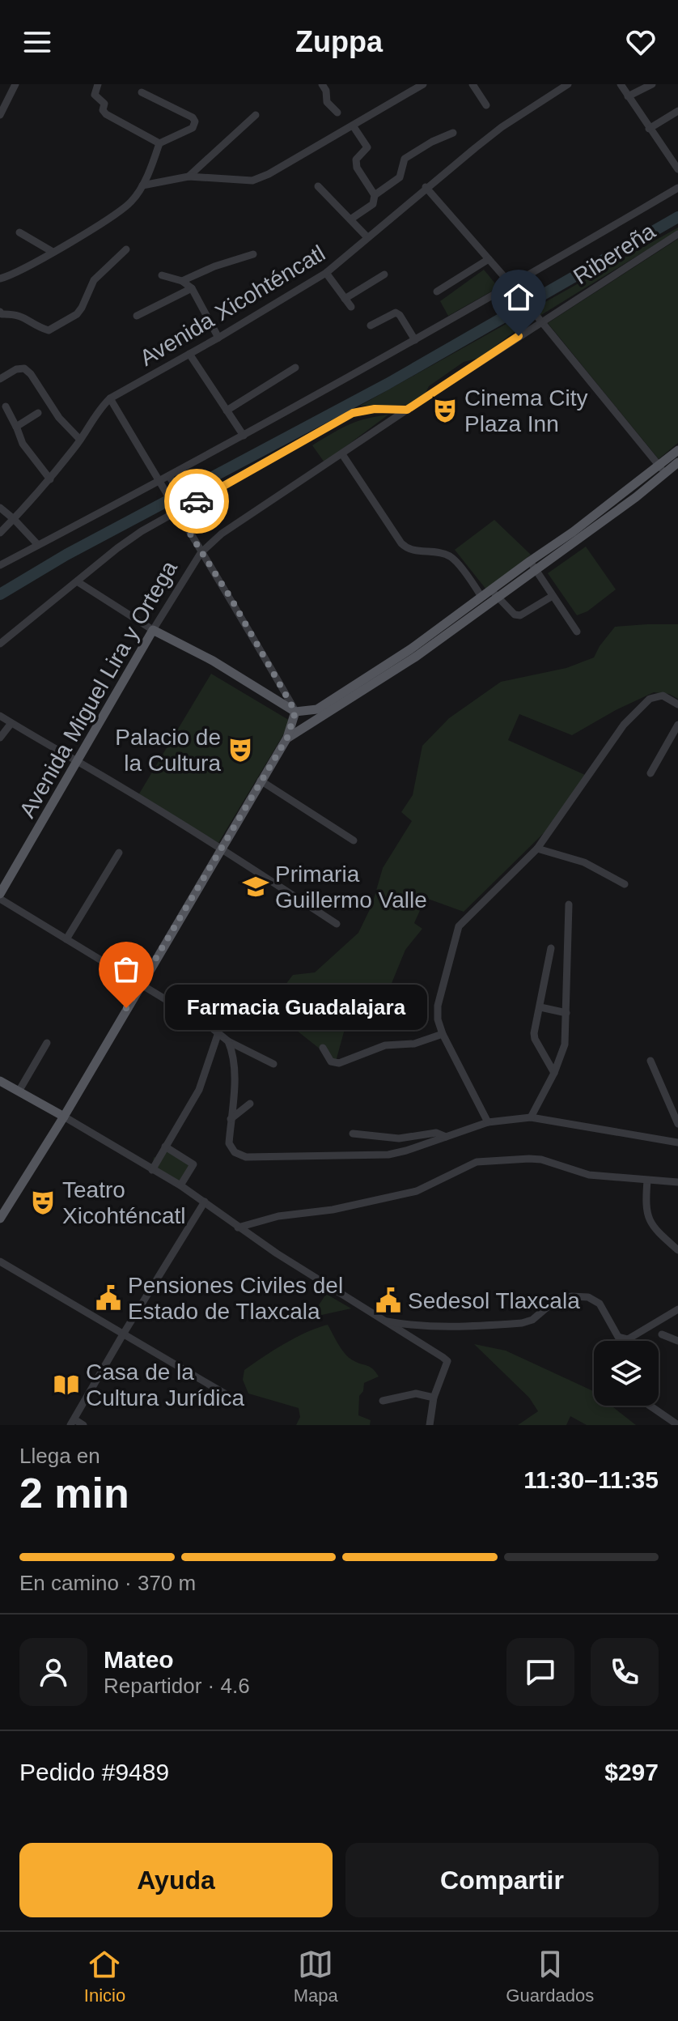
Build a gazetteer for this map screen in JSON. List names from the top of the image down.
{
  "streets": {
    "main road": ["Avenida Miguel Lira y Ortega"],
    "street": ["Ribereña", "Avenida Xicohténcatl"]
  },
  "crossings": [
    ["Ribereña", "Avenida Miguel Lira y Ortega"]
  ],
  "places": {
    "theatre": ["Cinema City Plaza Inn", "Palacio de la Cultura", "Teatro Xicohténcatl"],
    "school or university": ["Primaria Guillermo Valle"],
    "other": ["Farmacia Guadalajara"],
    "public building": ["Pensiones Civiles del Estado de Tlaxcala", "Sedesol Tlaxcala"],
    "library": ["Casa de la Cultura Jurídica"]
  },
  "page": {
    "header": "Zuppa",
    "bubble": "Farmacia Guadalajara",
    "heading": ["2 min", "Llega en", "11:30–11:35"],
    "panel": [
      "Mateo",
      "Repartidor · 4.6",
      "Pedido #9489",
      "$297"
    ],
    "bar": "En camino · 370 m",
    "buttons": ["Ayuda", "Compartir"],
    "tabs": ["Inicio", "Mapa", "Guardados"]
  }
}
